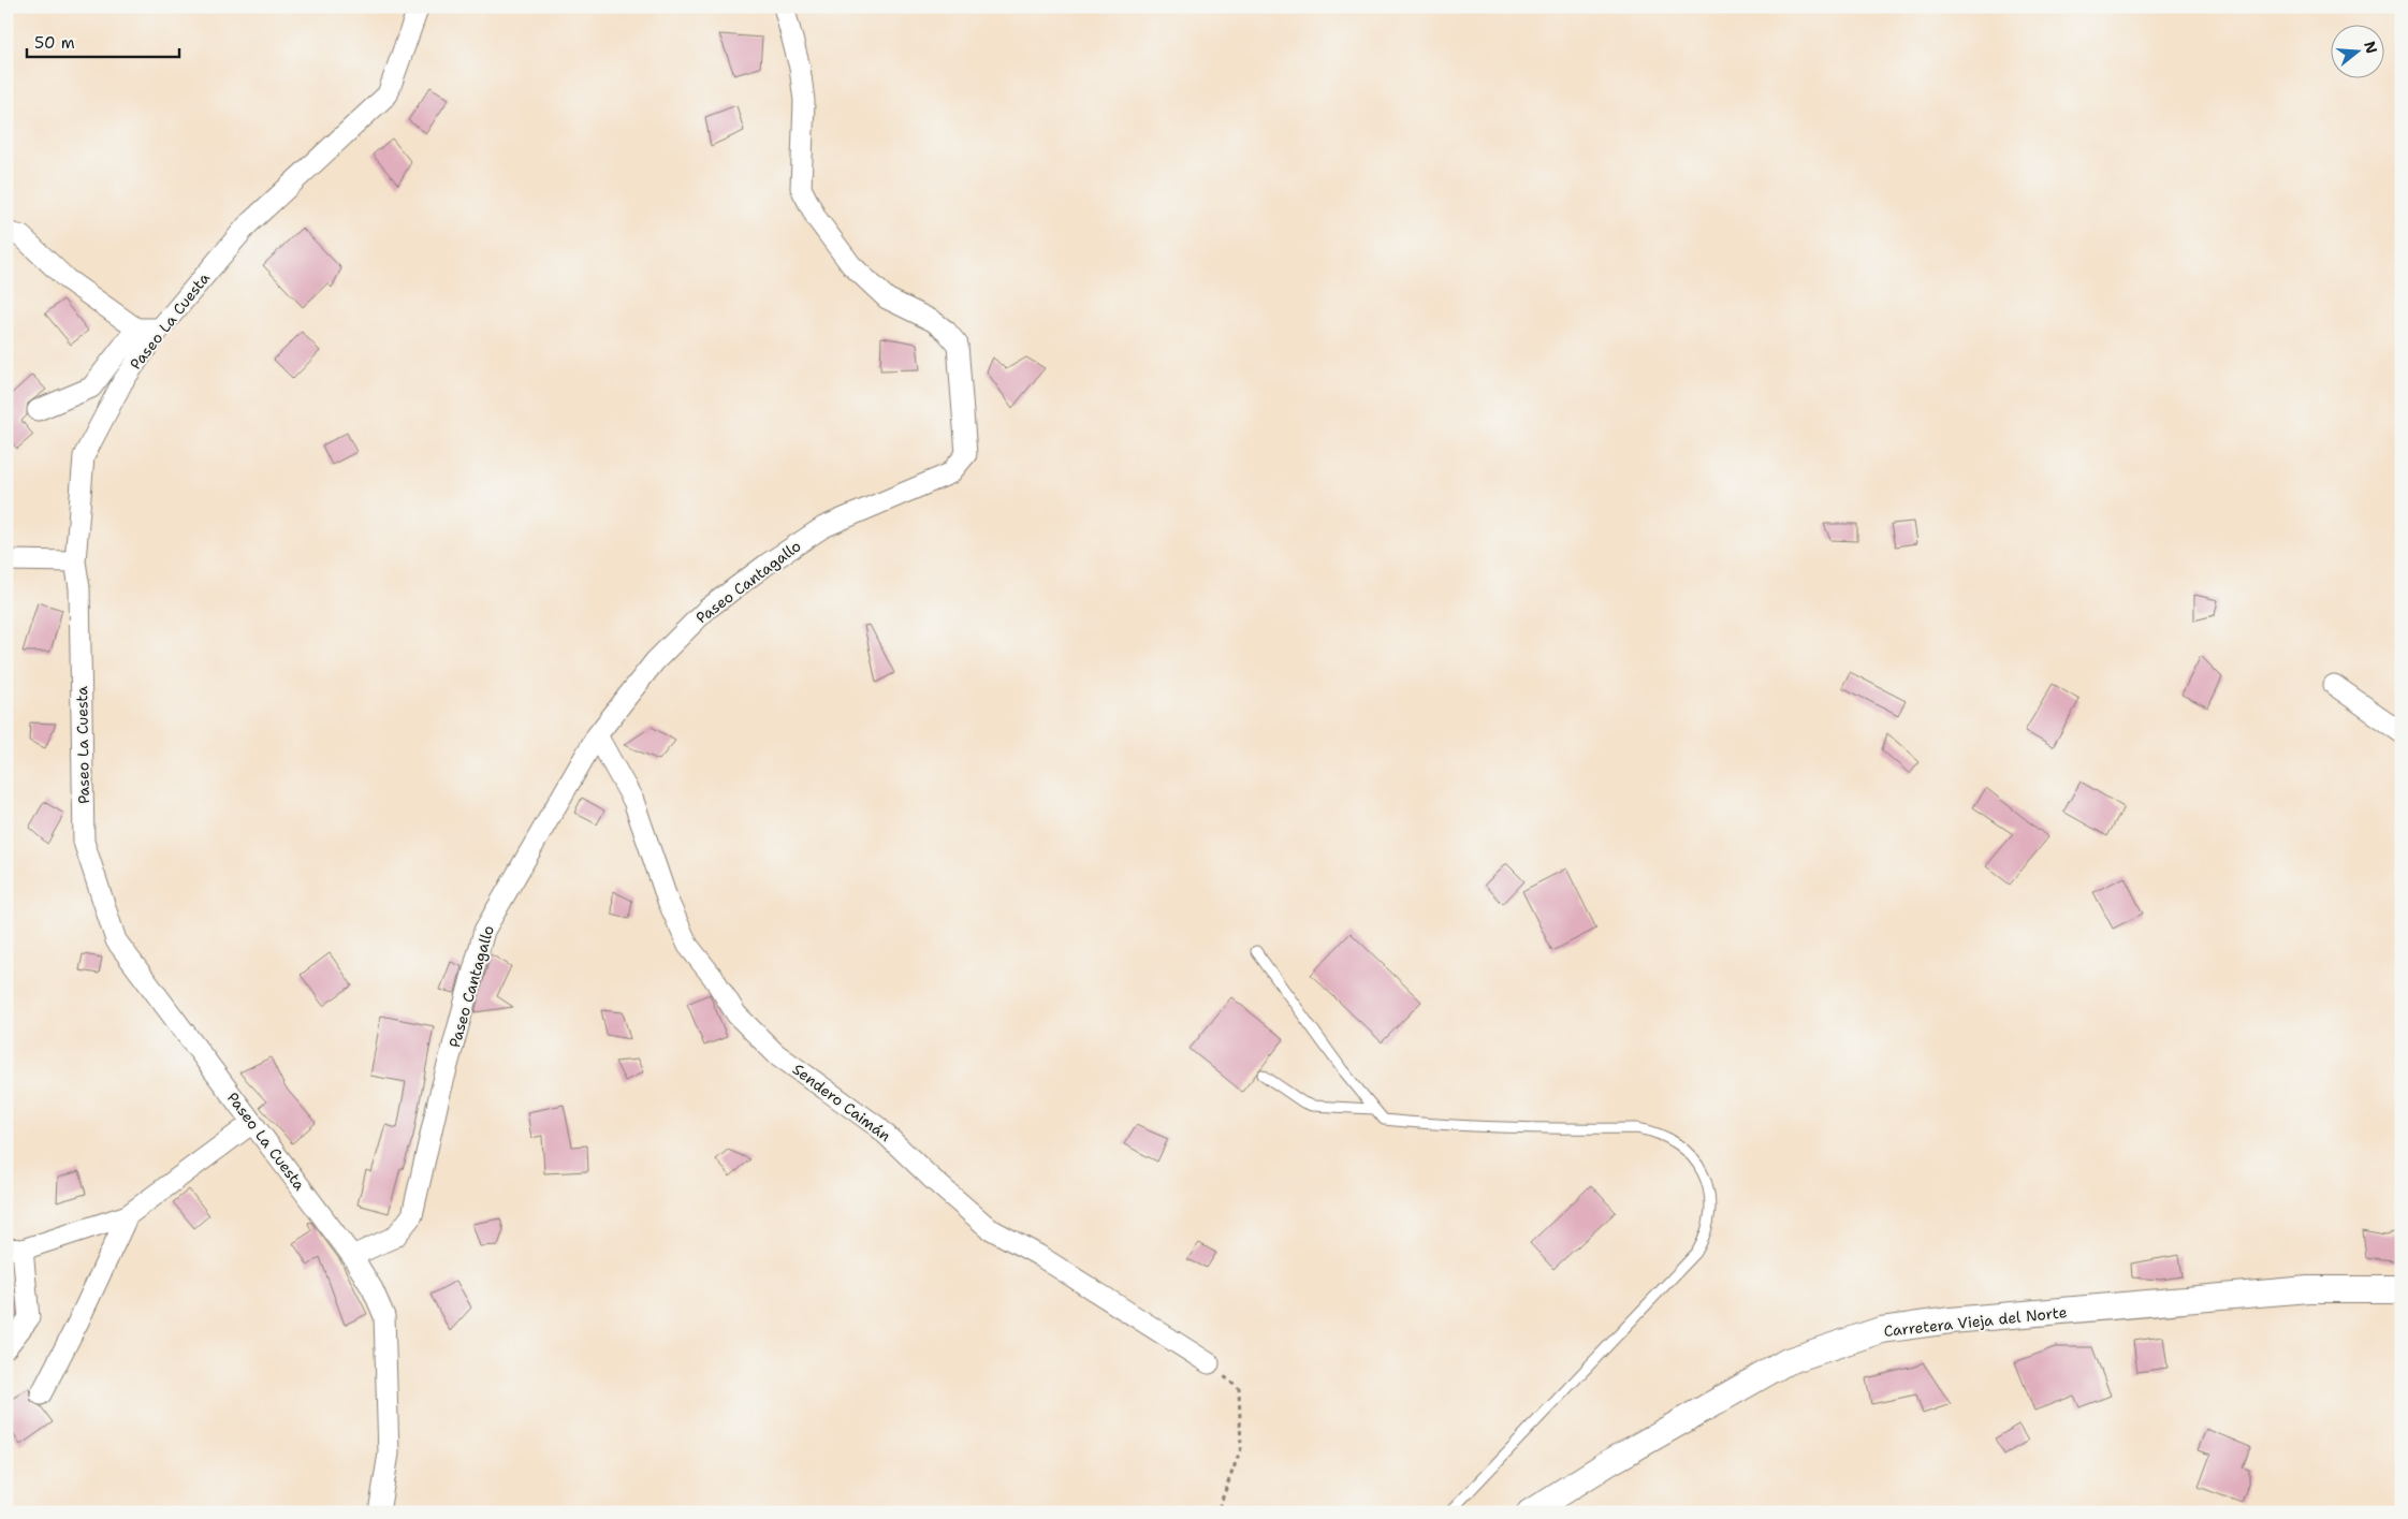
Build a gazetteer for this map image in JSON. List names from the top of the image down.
{
  "streets": {
    "street": [
      "Paseo La Cuesta",
      "Paseo Cantagallo",
      "Sendero Caimán",
      "Carretera Vieja del Norte"
    ]
  },
  "crossings": [
    ["Paseo La Cuesta", "Paseo Cantagallo"],
    ["Paseo Cantagallo", "Sendero Caimán"]
  ],
  "scale_bar": "50 m",
  "north": "right"
}
